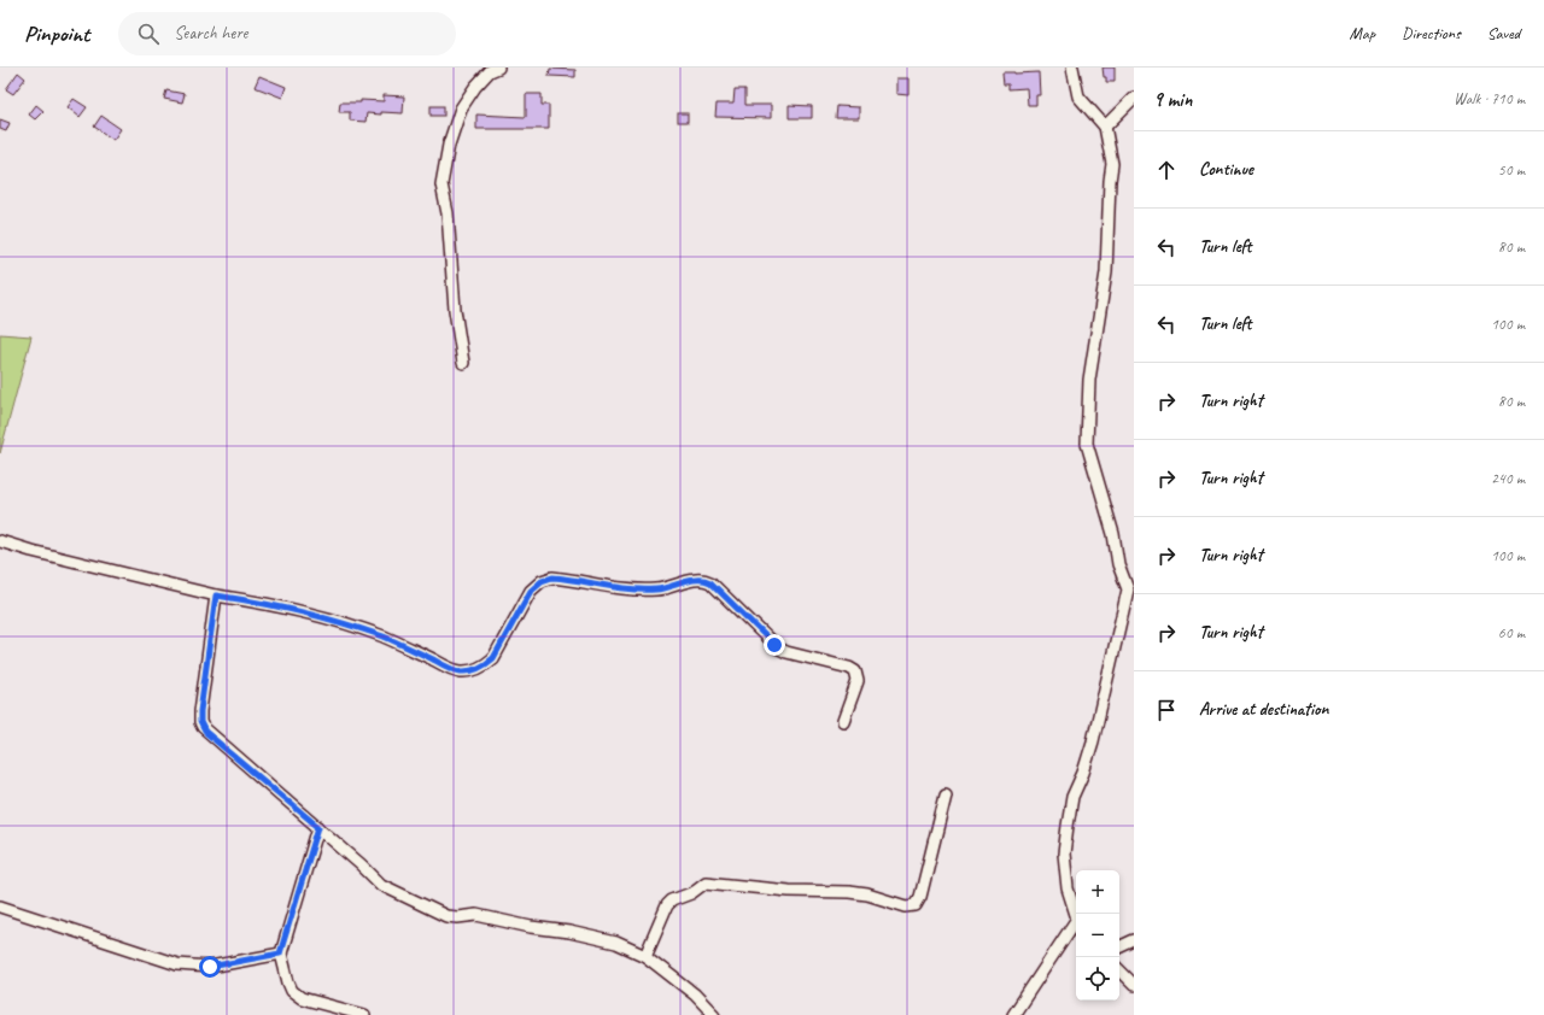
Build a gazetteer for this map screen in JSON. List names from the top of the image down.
{
  "page": {
    "header": "Pinpoint",
    "search": "Search here",
    "nav": ["Map", "Directions", "Saved"],
    "heading": ["9 min", "Walk · 710 m"],
    "list": [
      ["Continue", "50 m"],
      ["Turn left", "80 m"],
      ["Turn left", "100 m"],
      ["Turn right", "80 m"],
      ["Turn right", "240 m"],
      ["Turn right", "100 m"],
      ["Turn right", "60 m"],
      "Arrive at destination"
    ],
    "map_buttons": ["+", "−"]
  }
}
